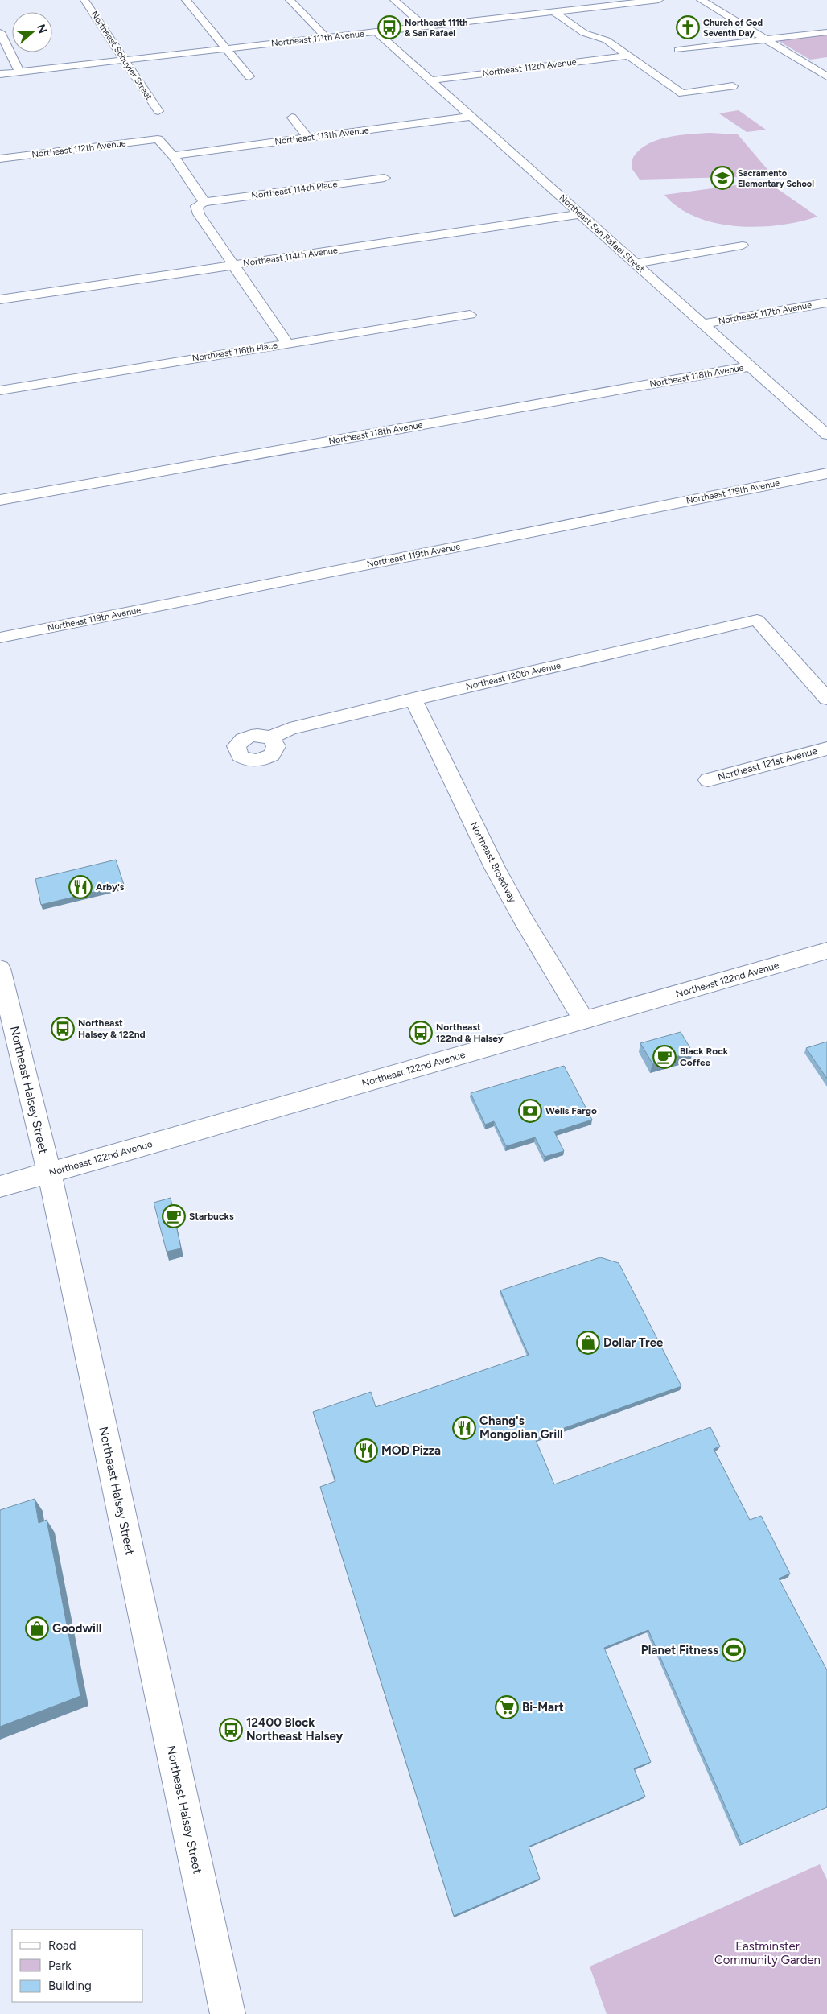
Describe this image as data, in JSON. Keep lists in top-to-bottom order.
{
  "streets": {
    "street": [
      "Northeast 111th Avenue",
      "Northeast Schuyler Street",
      "Northeast 112th Avenue",
      "Northeast 113th Avenue",
      "Northeast 114th Place",
      "Northeast San Rafael Street",
      "Northeast 114th Avenue",
      "Northeast 117th Avenue",
      "Northeast 116th Place",
      "Northeast 118th Avenue",
      "Northeast 119th Avenue",
      "Northeast 120th Avenue",
      "Northeast 121st Avenue",
      "Northeast Broadway",
      "Northeast 122nd Avenue",
      "Northeast Halsey Street"
    ]
  },
  "crossings": [
    ["Northeast 111th Avenue", "Northeast Schuyler Street"],
    ["Northeast 111th Avenue", "Northeast San Rafael Street"],
    ["Northeast 112th Avenue", "Northeast 113th Avenue"],
    ["Northeast 112th Avenue", "Northeast San Rafael Street"],
    ["Northeast 113th Avenue", "Northeast San Rafael Street"],
    ["Northeast San Rafael Street", "Northeast 114th Avenue"],
    ["Northeast San Rafael Street", "Northeast 117th Avenue"],
    ["Northeast San Rafael Street", "Northeast 118th Avenue"],
    ["Northeast 120th Avenue", "Northeast Broadway"],
    ["Northeast Broadway", "Northeast 122nd Avenue"],
    ["Northeast 122nd Avenue", "Northeast Halsey Street"]
  ],
  "parks": ["Eastminster Community Garden"],
  "places": {
    "bus stop": [
      "Northeast 111th & San Rafael",
      "Northeast Halsey & 122nd",
      "Northeast 122nd & Halsey",
      "12400 Block Northeast Halsey"
    ],
    "church": ["Church of God Seventh Day"],
    "school or university": ["Sacramento Elementary School"],
    "restaurant": ["Arby's", "Chang's Mongolian Grill", "MOD Pizza"],
    "cafe": ["Black Rock Coffee", "Starbucks"],
    "bank": ["Wells Fargo"],
    "shop": ["Dollar Tree", "Goodwill"],
    "sports": ["Planet Fitness"],
    "supermarket": ["Bi-Mart"]
  },
  "legend": ["Road", "Park", "Building"],
  "north": "right"
}
